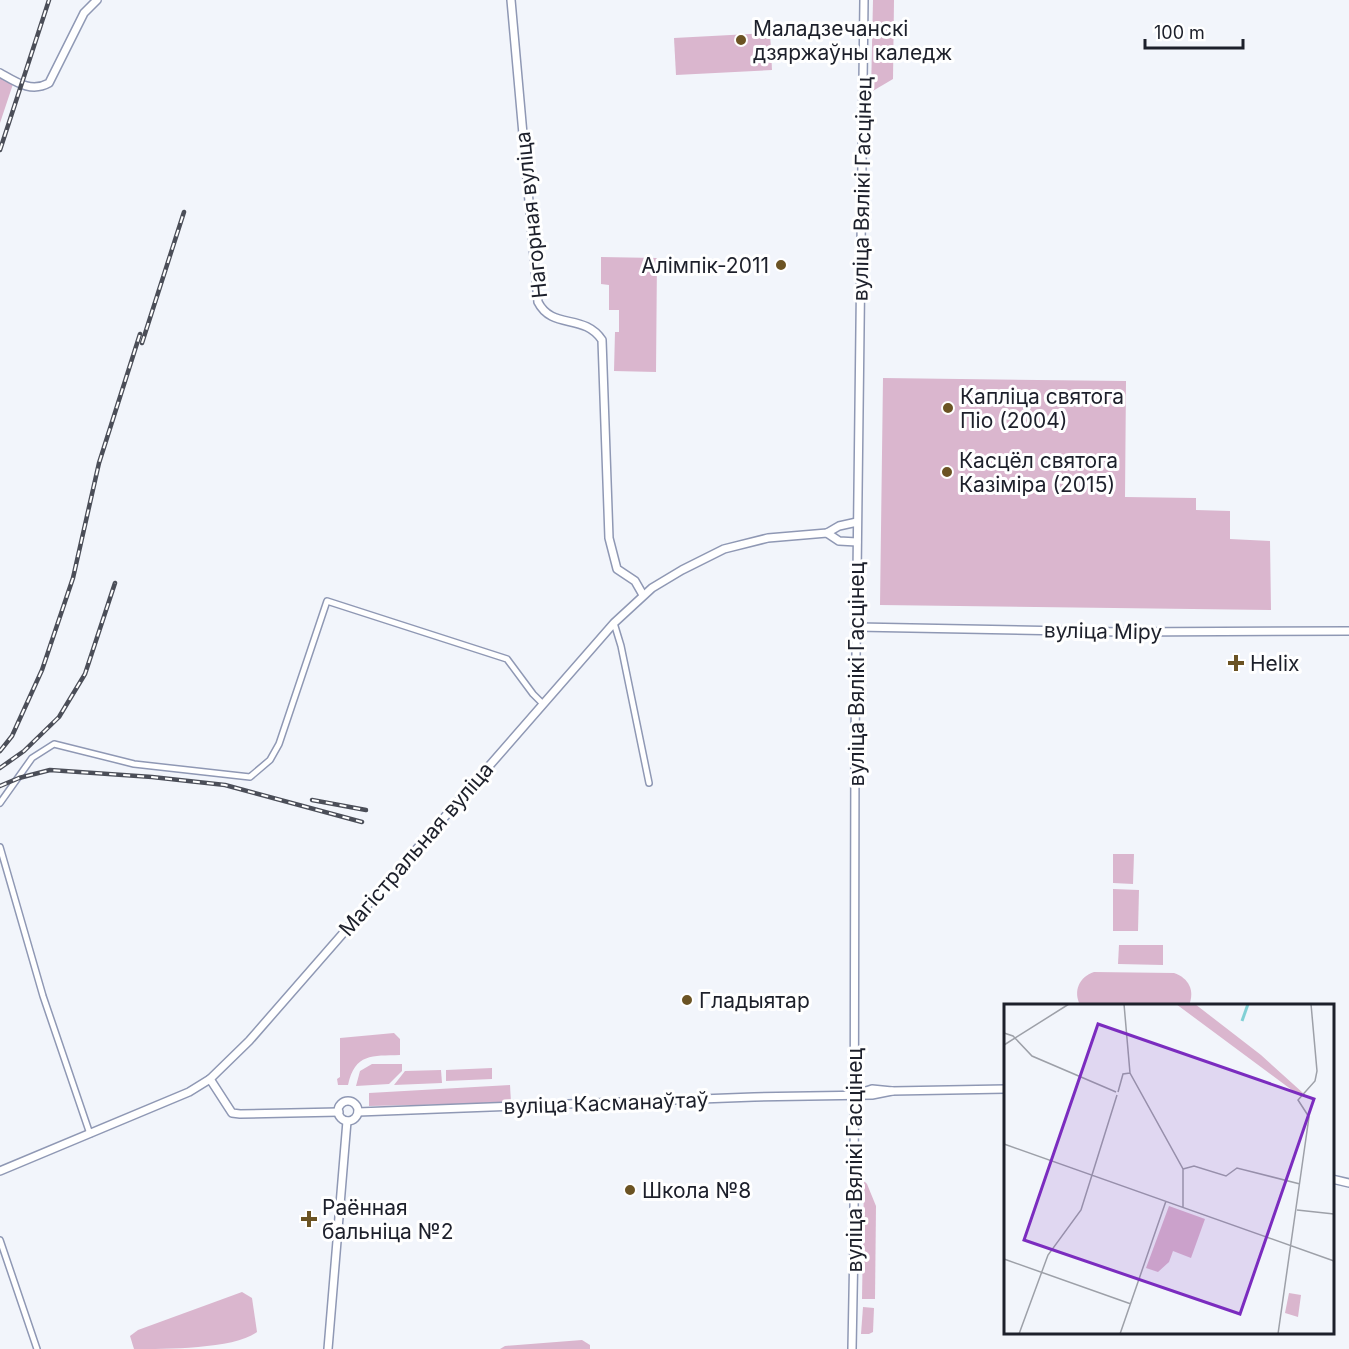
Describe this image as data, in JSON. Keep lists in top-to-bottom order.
{
  "streets": {
    "main road": [
      "вуліца Вялікі Гасцінец",
      "Нагорная вуліца",
      "вуліца Міру",
      "Магістральная вуліца",
      "вуліца Касманаўтаў"
    ]
  },
  "crossings": [
    ["вуліца Вялікі Гасцінец", "вуліца Міру"],
    ["вуліца Вялікі Гасцінец", "вуліца Касманаўтаў"],
    ["Нагорная вуліца", "Магістральная вуліца"]
  ],
  "places": {
    "other": [
      "Маладзечанскі дзяржаўны каледж",
      "Алімпік-2011",
      "Капліца святога Піо (2004)",
      "Касцёл святога Казіміра (2015)",
      "Гладыятар",
      "Школа №8"
    ],
    "health": ["Helix", "Раённая бальніца №2"]
  },
  "scale_bar": "100 m"
}
